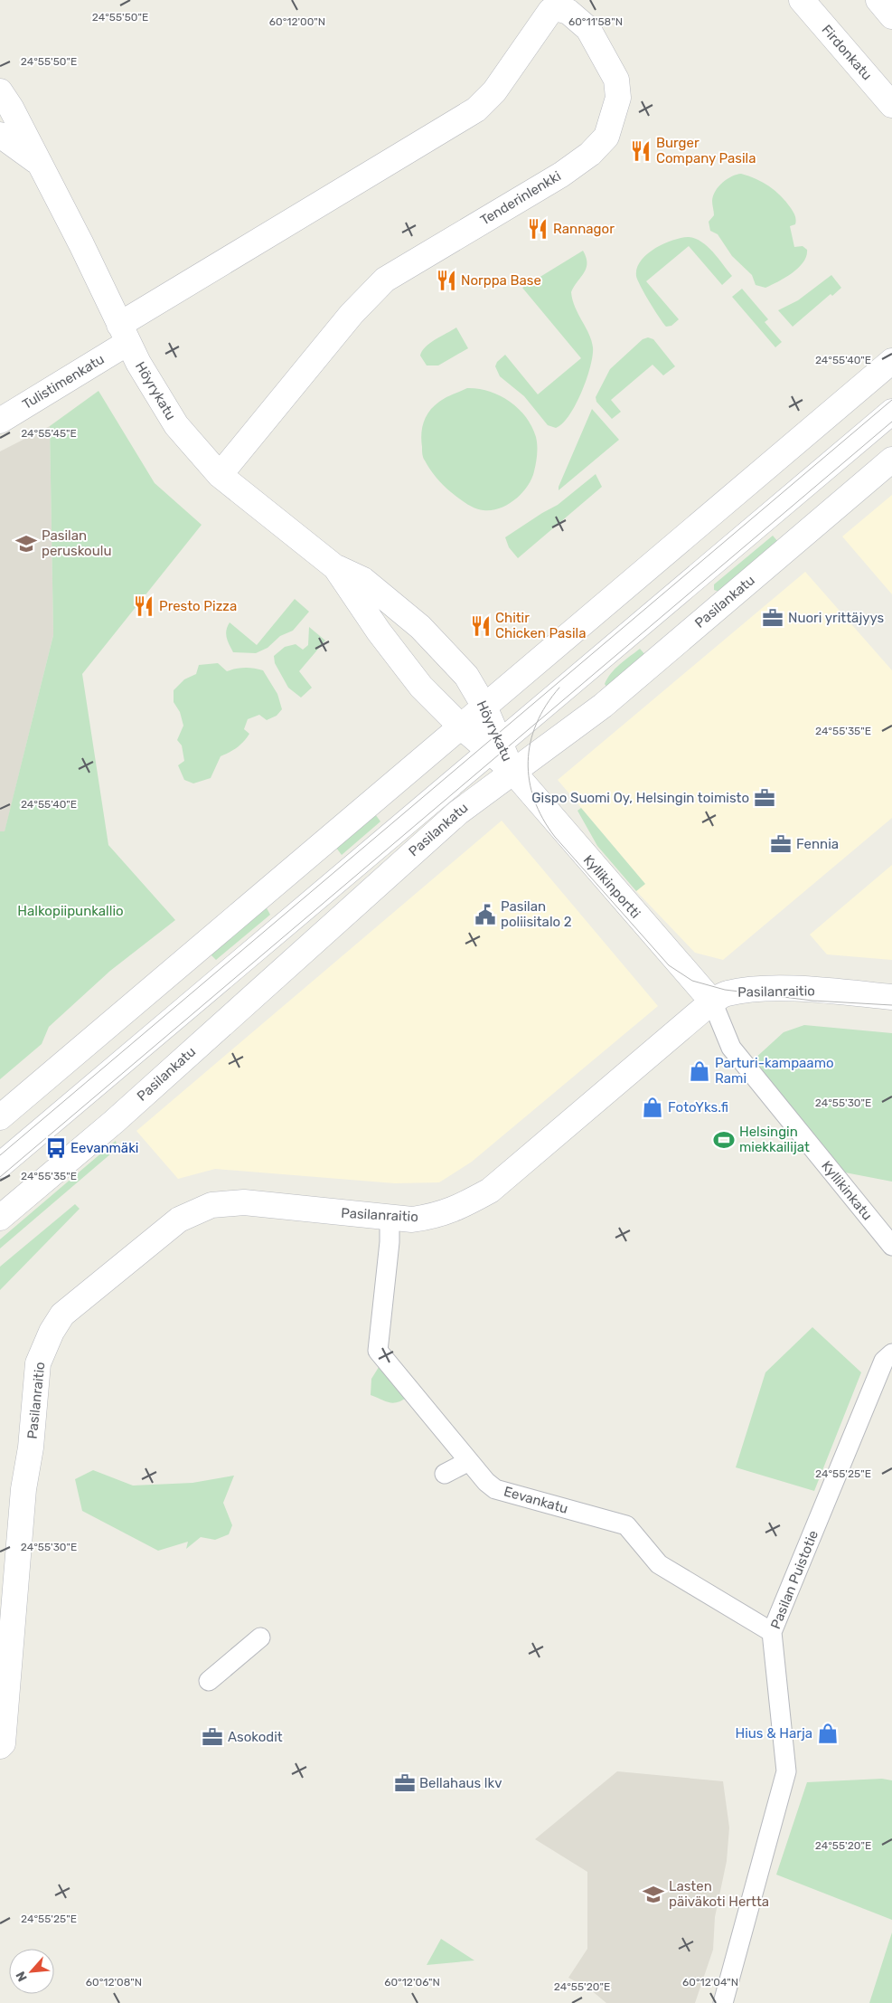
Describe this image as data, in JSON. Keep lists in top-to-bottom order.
{
  "streets": {
    "street": [
      "Firdonkatu",
      "Tenderinlenkki",
      "Tulistimenkatu",
      "Höyrykatu",
      "Pasilankatu",
      "Kyllikinportti",
      "Pasilanraitio",
      "Kyllikinkatu",
      "Eevankatu",
      "Pasilan Puistotie"
    ]
  },
  "crossings": [
    ["Tenderinlenkki", "Tulistimenkatu"],
    ["Tenderinlenkki", "Höyrykatu"],
    ["Tulistimenkatu", "Höyrykatu"],
    ["Höyrykatu", "Pasilankatu"],
    ["Höyrykatu", "Kyllikinportti"],
    ["Pasilankatu", "Kyllikinportti"],
    ["Kyllikinportti", "Pasilanraitio"],
    ["Kyllikinportti", "Kyllikinkatu"],
    ["Pasilanraitio", "Kyllikinkatu"],
    ["Pasilanraitio", "Eevankatu"],
    ["Eevankatu", "Pasilan Puistotie"]
  ],
  "parks": ["Halkopiipunkallio"],
  "places": {
    "restaurant": [
      "Burger Company Pasila",
      "Rannagor",
      "Norppa Base",
      "Presto Pizza",
      "Chitir Chicken Pasila"
    ],
    "school or university": ["Pasilan peruskoulu", "Lasten päiväkoti Hertta"],
    "office": [
      "Nuori yrittäjyys",
      "Gispo Suomi Oy, Helsingin toimisto",
      "Fennia",
      "Asokodit",
      "Bellahaus lkv"
    ],
    "public building": ["Pasilan poliisitalo 2"],
    "shop": ["Parturi-kampaamo Rami", "FotoYks.fi", "Hius & Harja"],
    "sports": ["Helsingin miekkailijat"],
    "bus stop": ["Eevanmäki"]
  },
  "north": "bottom left",
  "coordinates": [
    "24°55'50\"E",
    "60°12'00\"N",
    "60°11'58\"N",
    "24°55'40\"E",
    "24°55'45\"E",
    "24°55'35\"E",
    "24°55'30\"E",
    "24°55'25\"E",
    "24°55'20\"E",
    "60°12'08\"N",
    "60°12'06\"N",
    "60°12'04\"N"
  ]
}
